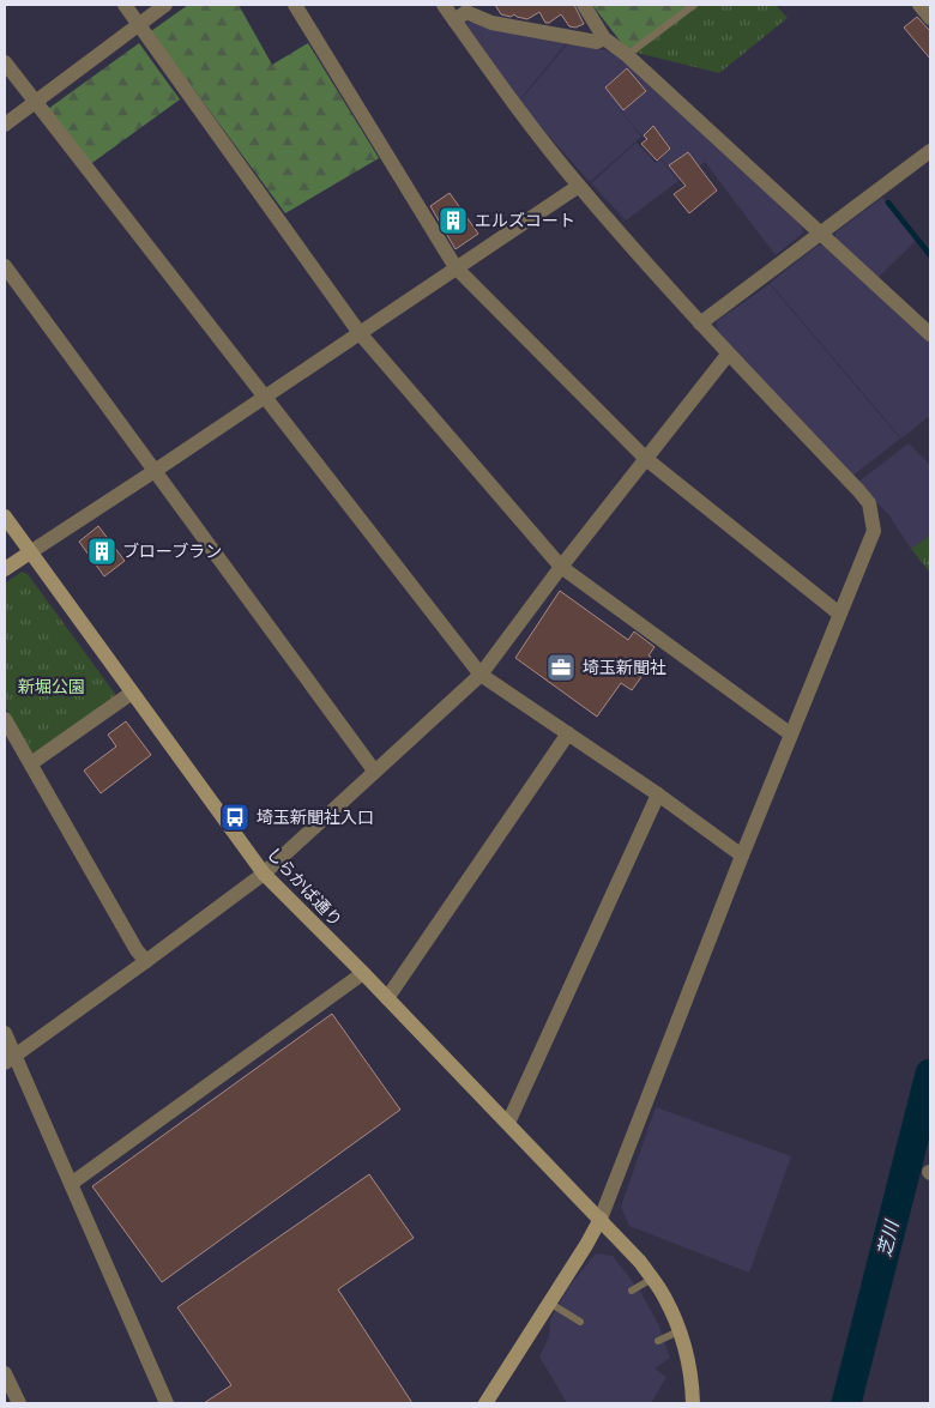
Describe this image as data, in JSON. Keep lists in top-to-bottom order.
{
  "streets": {
    "street": ["しらかば通り"]
  },
  "water": ["芝川"],
  "parks": ["新堀公園"],
  "places": {
    "building": ["エルズコート", "ブローブラン"],
    "office": ["埼玉新聞社"],
    "bus stop": ["埼玉新聞社入口"]
  }
}
